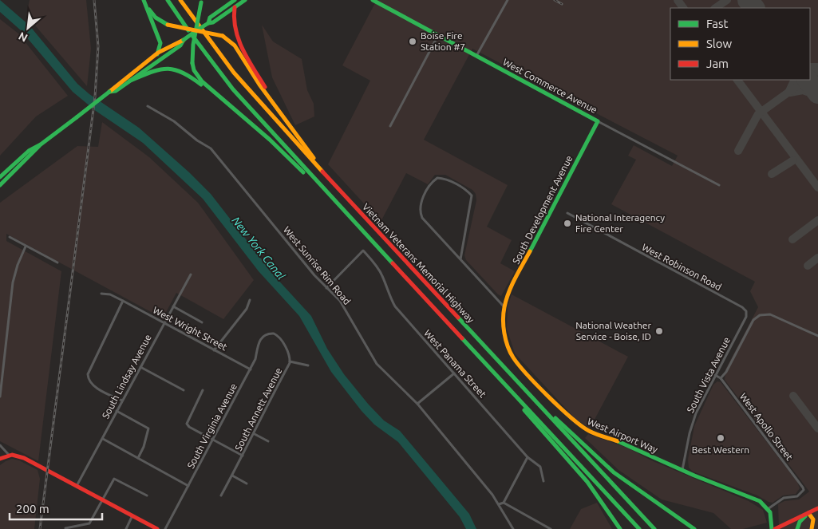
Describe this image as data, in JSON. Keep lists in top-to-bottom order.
{
  "streets": {
    "main road": [
      "West Commerce Avenue",
      "South Development Avenue",
      "Vietnam Veterans Memorial Highway",
      "West Airport Way"
    ],
    "street": [
      "West Sunrise Rim Road",
      "West Robinson Road",
      "West Wright Street",
      "West Panama Street",
      "South Vista Avenue",
      "South Lindsay Avenue",
      "South Annett Avenue",
      "South Virginia Avenue",
      "West Apollo Street"
    ]
  },
  "crossings": [
    ["West Commerce Avenue", "South Development Avenue"],
    ["South Development Avenue", "West Airport Way"],
    ["West Sunrise Rim Road", "West Panama Street"],
    ["West Robinson Road", "South Vista Avenue"],
    ["West Wright Street", "South Lindsay Avenue"],
    ["West Wright Street", "South Virginia Avenue"],
    ["South Vista Avenue", "West Apollo Street"],
    ["South Vista Avenue", "West Airport Way"],
    ["South Annett Avenue", "South Virginia Avenue"],
    ["West Apollo Street", "West Airport Way"]
  ],
  "water": ["New York Canal"],
  "places": [
    "Boise Fire Station #7",
    "National Interagency Fire Center",
    "National Weather Service - Boise, ID",
    "Best Western"
  ],
  "legend": ["Fast", "Slow", "Jam"],
  "scale_bar": "200 m",
  "north": "bottom left"
}
